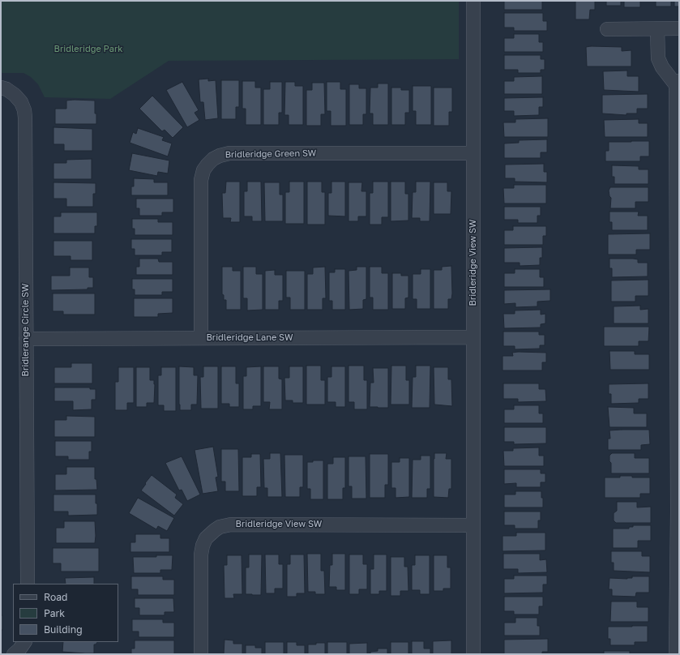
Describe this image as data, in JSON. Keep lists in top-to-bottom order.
{
  "streets": {
    "street": [
      "Bridleridge Green SW",
      "Bridleridge View SW",
      "Bridlerange Circle SW",
      "Bridleridge Lane SW"
    ]
  },
  "crossings": [
    ["Bridleridge Green SW", "Bridleridge View SW"],
    ["Bridleridge Green SW", "Bridleridge Lane SW"],
    ["Bridleridge View SW", "Bridleridge Lane SW"],
    ["Bridlerange Circle SW", "Bridleridge Lane SW"]
  ],
  "parks": ["Bridleridge Park"],
  "legend": ["Road", "Park", "Building"]
}
